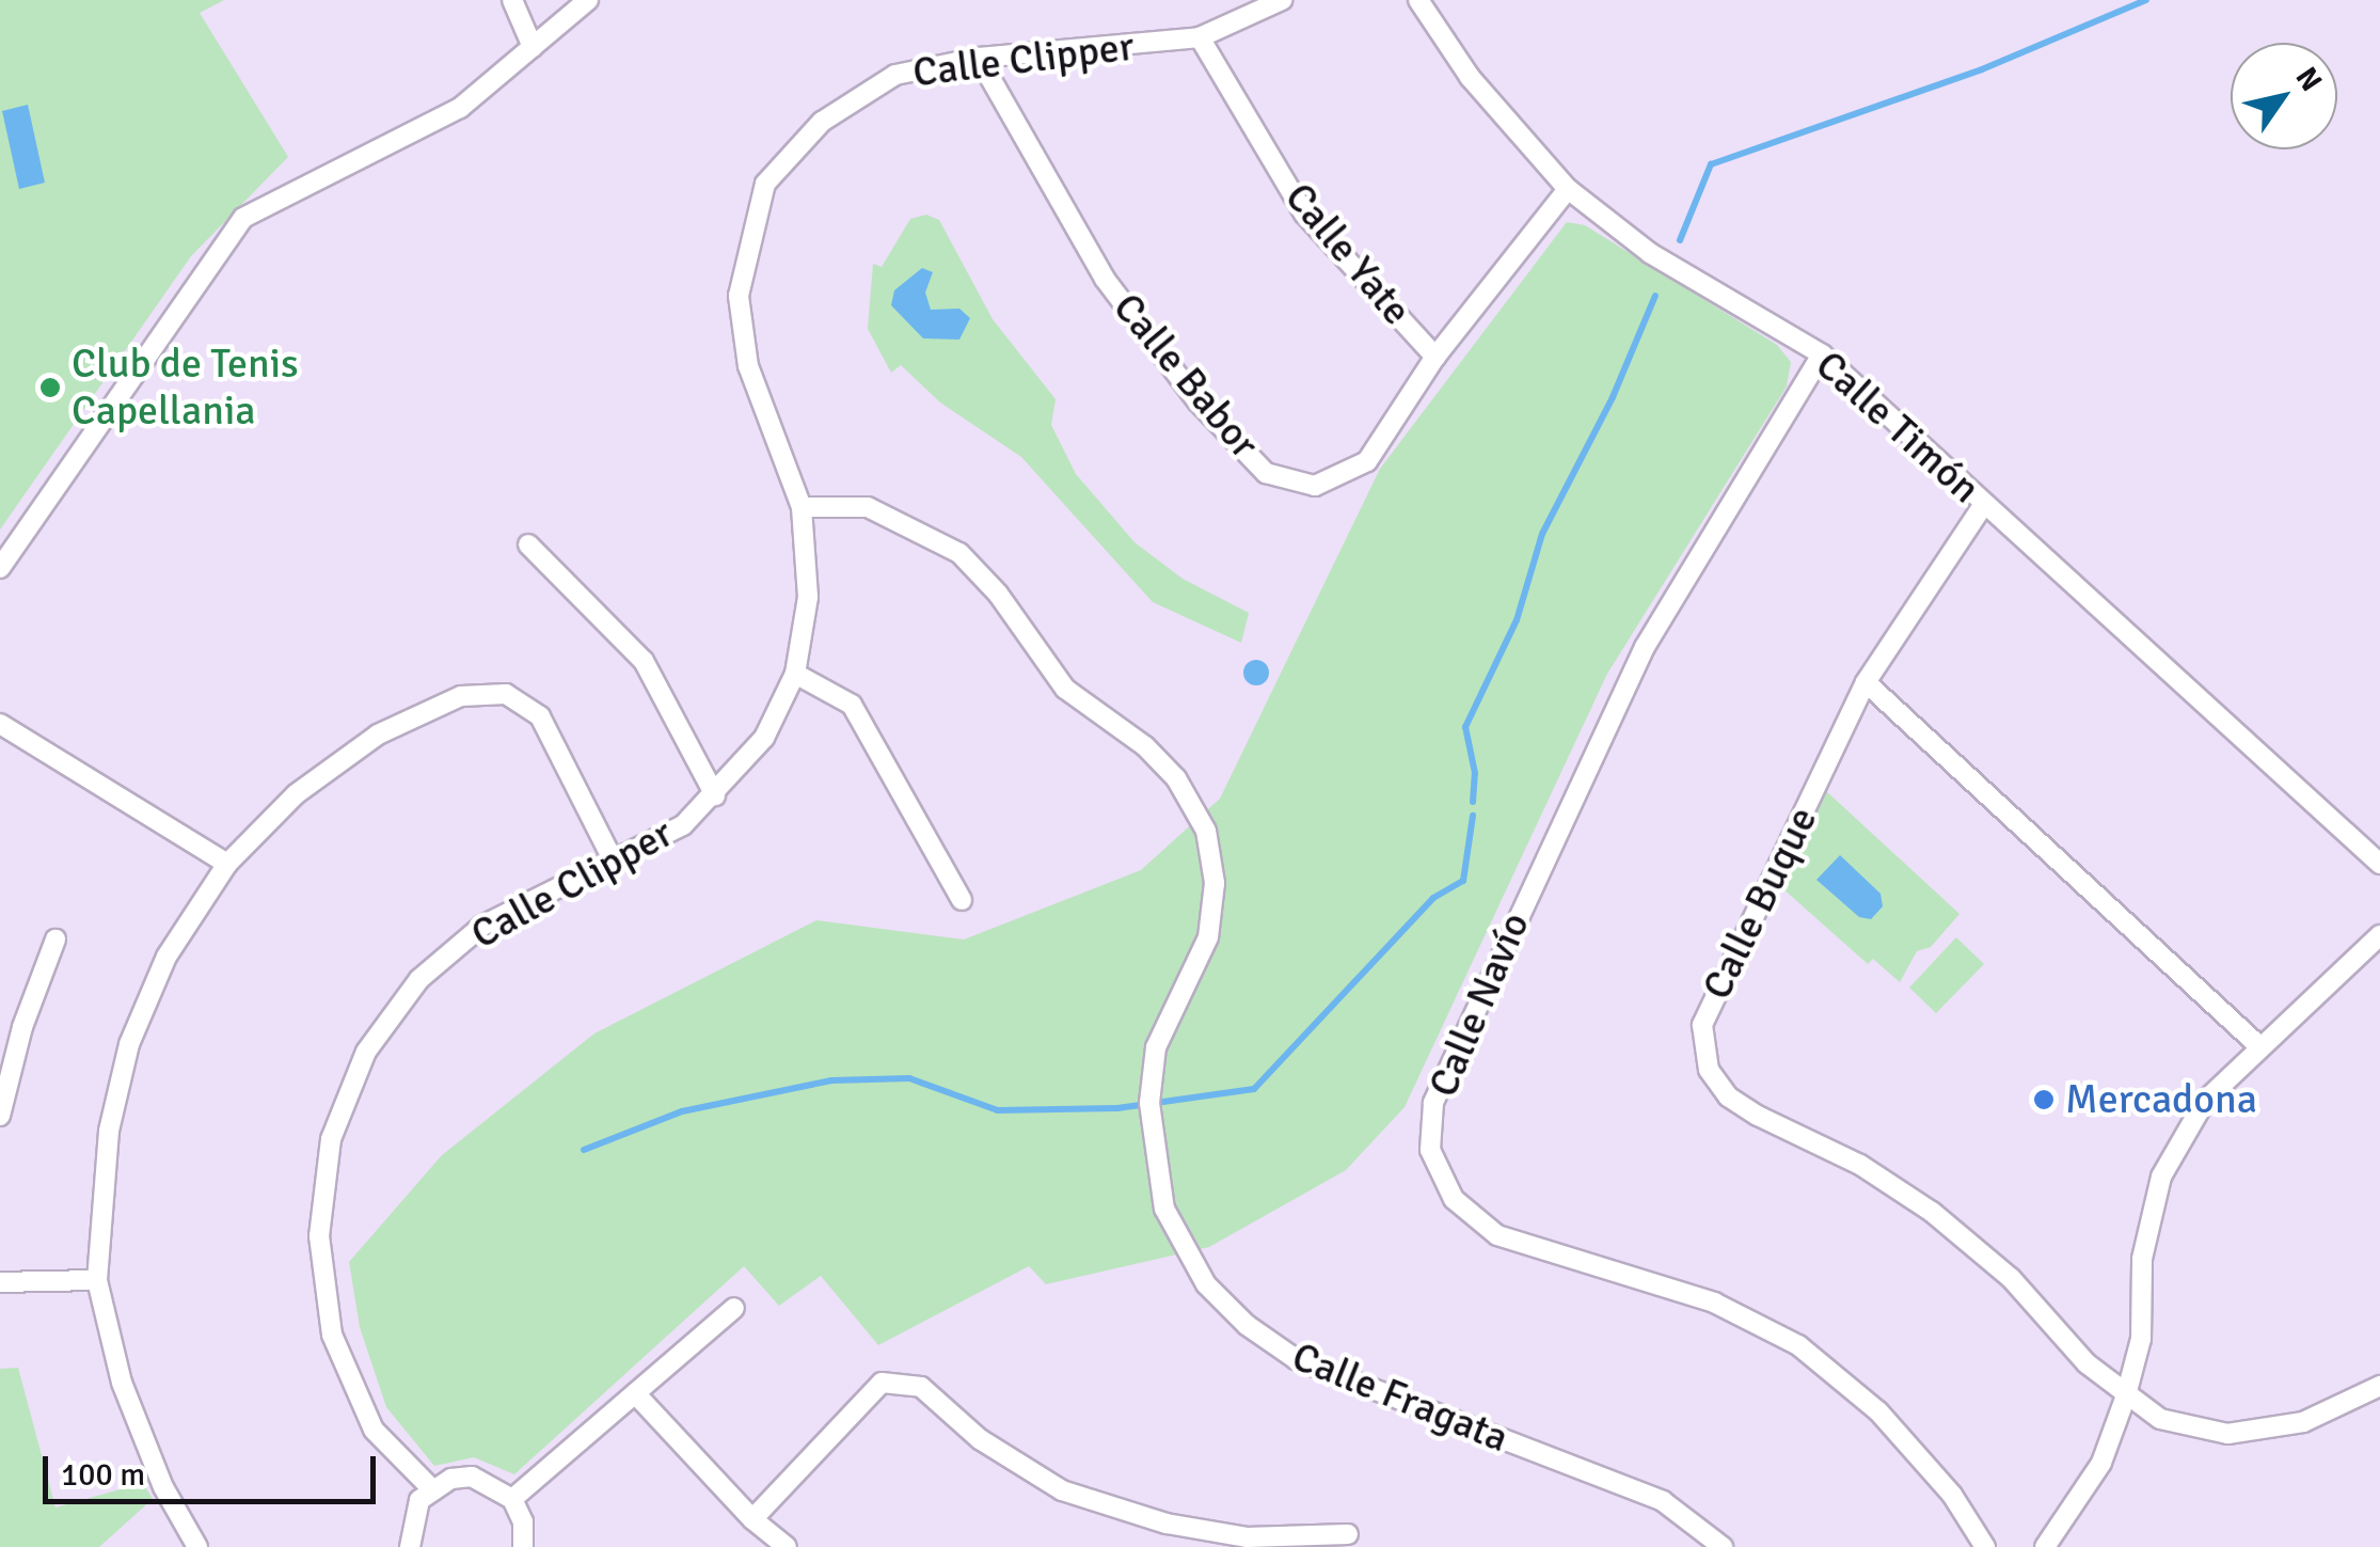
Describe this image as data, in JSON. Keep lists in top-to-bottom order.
{
  "streets": {
    "street": [
      "Calle Clipper",
      "Calle Yate",
      "Calle Babor",
      "Calle Timón",
      "Calle Buque",
      "Calle Navío",
      "Calle Fragata"
    ]
  },
  "crossings": [
    ["Calle Clipper", "Calle Yate"],
    ["Calle Clipper", "Calle Babor"],
    ["Calle Clipper", "Calle Fragata"],
    ["Calle Yate", "Calle Babor"],
    ["Calle Babor", "Calle Timón"],
    ["Calle Timón", "Calle Buque"],
    ["Calle Timón", "Calle Navío"]
  ],
  "places": ["Club de Tenis Capellania", "Mercadona"],
  "scale_bar": "100 m",
  "north": "top right"
}
